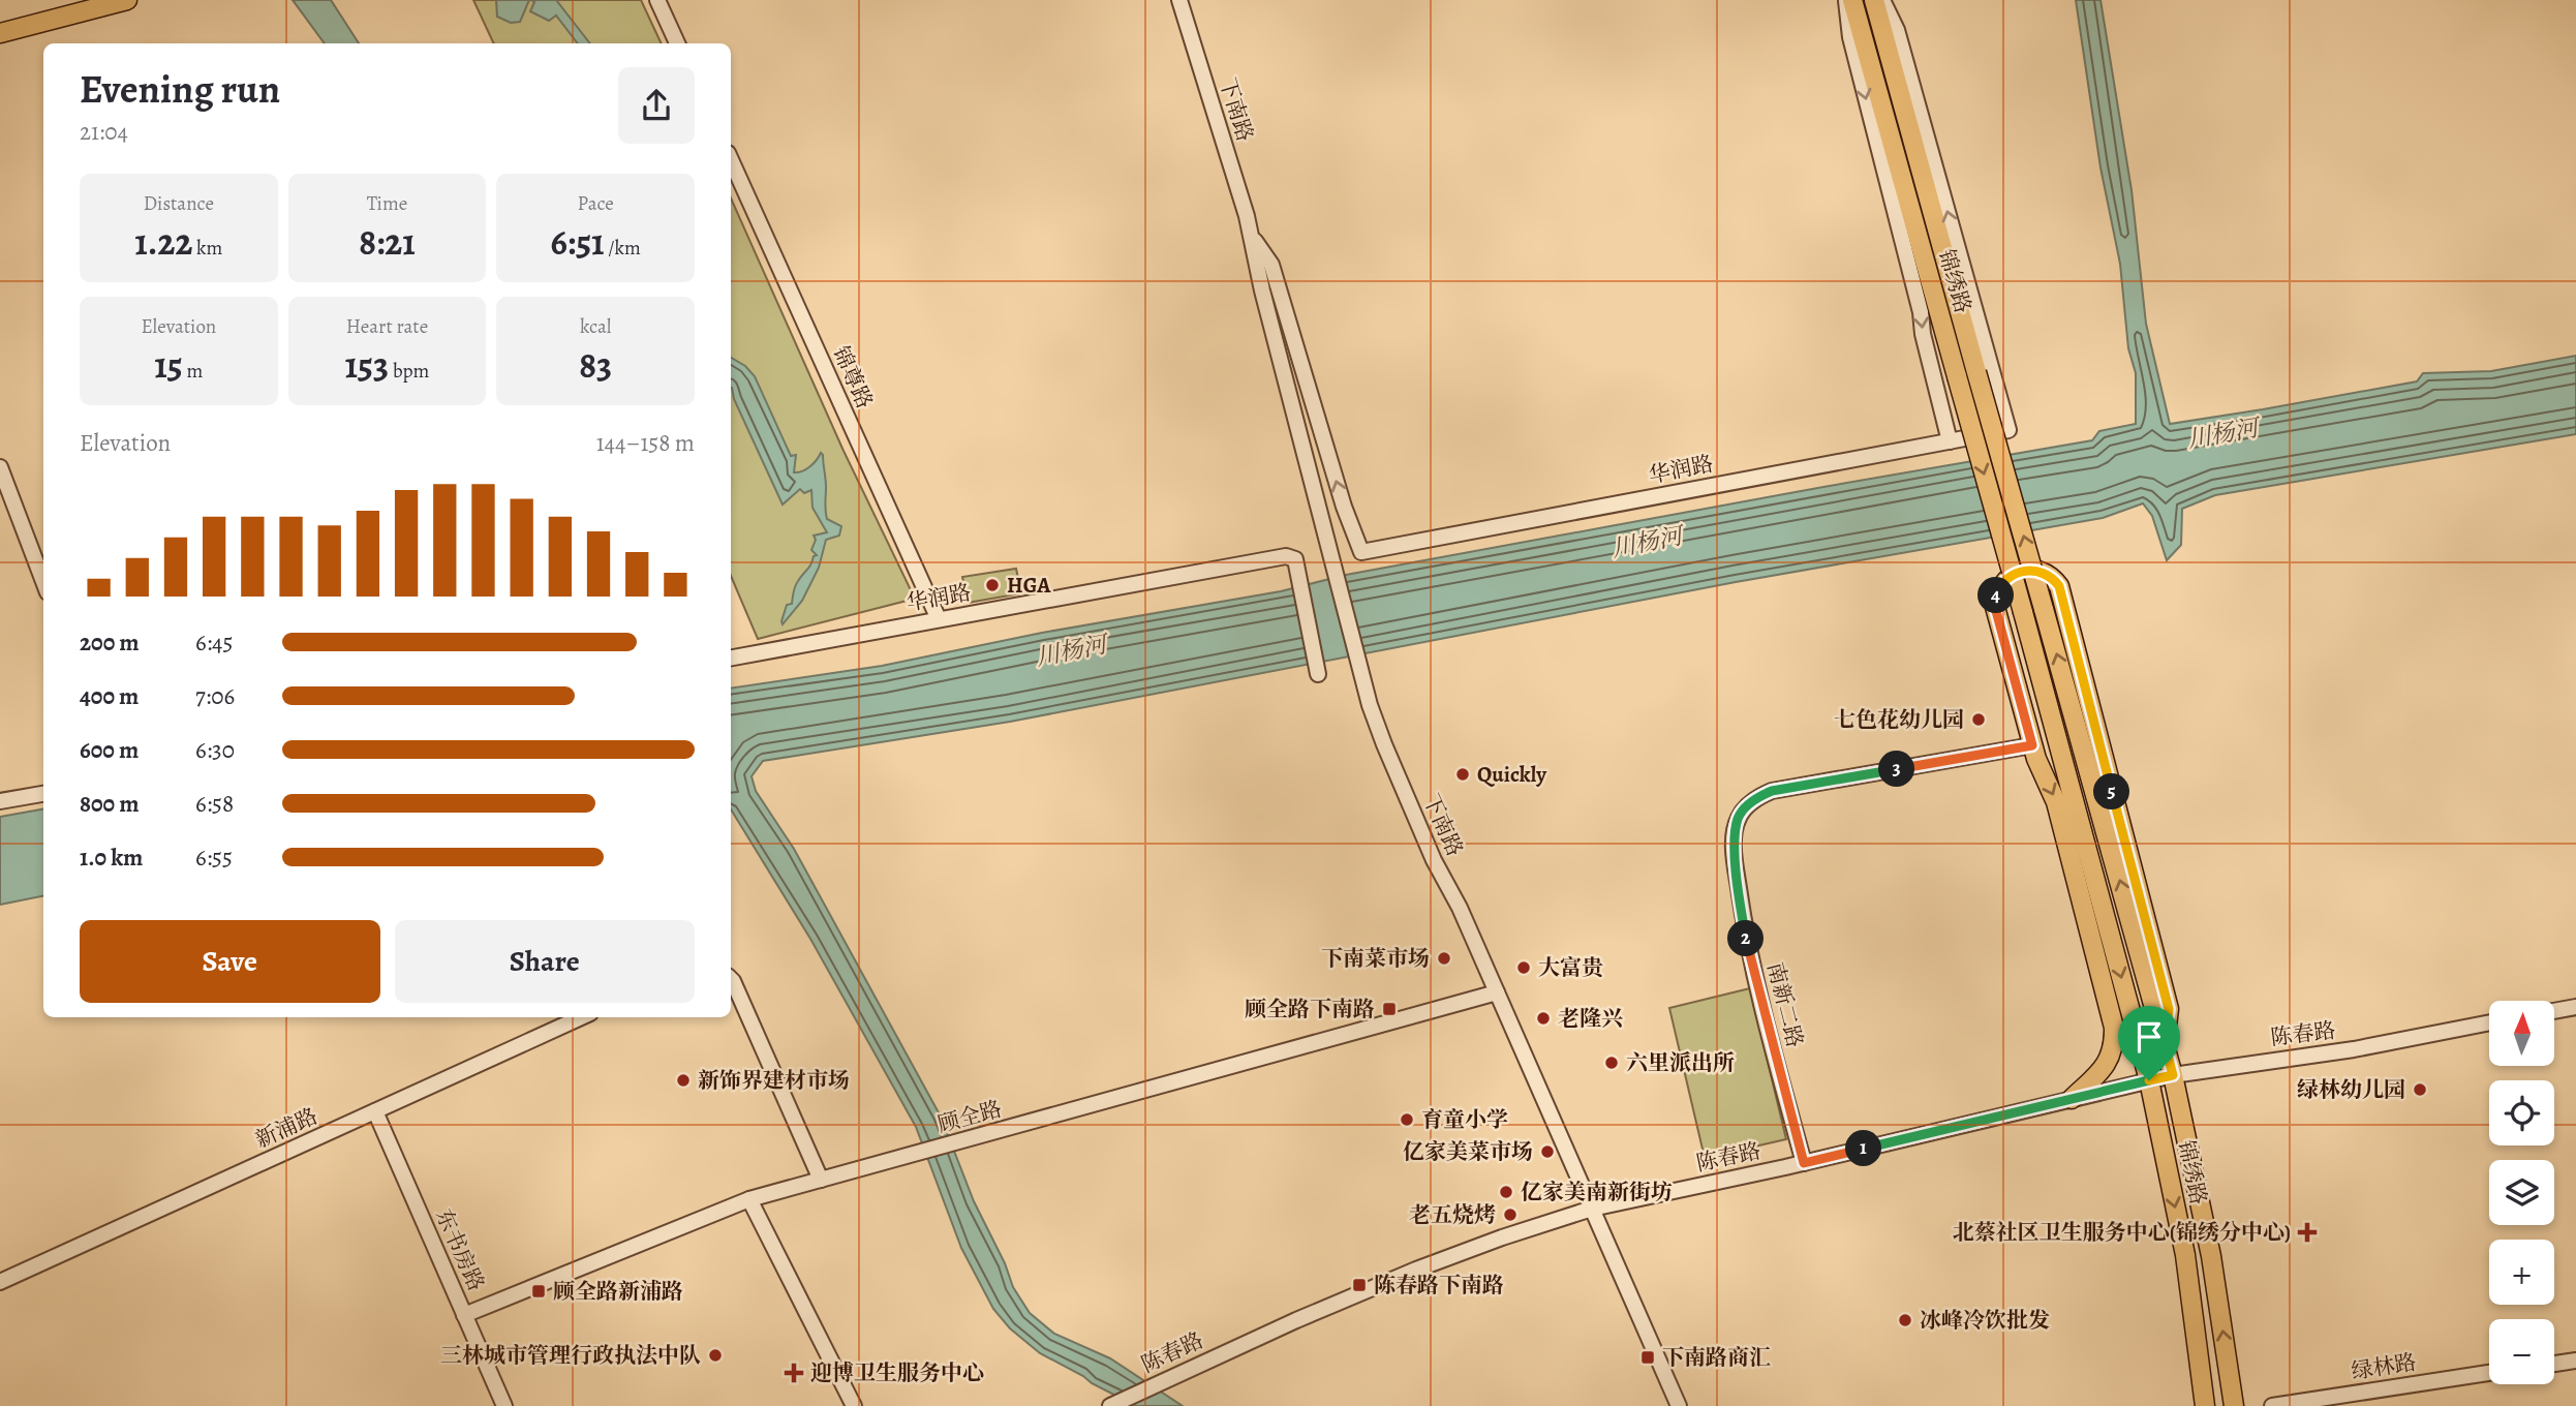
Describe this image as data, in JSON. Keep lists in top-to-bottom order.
{
  "streets": {
    "main road": ["锦绣路"],
    "street": [
      "下南路",
      "锦尊路",
      "华润路",
      "南新二路",
      "陈春路",
      "顾全路",
      "新浦路",
      "东书房路",
      "绿林路"
    ]
  },
  "crossings": [
    ["下南路", "华润路"],
    ["下南路", "陈春路"],
    ["下南路", "顾全路"],
    ["锦绣路", "南新二路"],
    ["锦绣路", "陈春路"],
    ["锦尊路", "华润路"],
    ["南新二路", "陈春路"],
    ["顾全路", "东书房路"],
    ["新浦路", "东书房路"]
  ],
  "water": ["川杨河"],
  "places": {
    "other": [
      "HGA",
      "七色花幼儿园",
      "Quickly",
      "下南菜市场",
      "大富贵",
      "老隆兴",
      "六里派出所",
      "新饰界建材市场",
      "绿林幼儿园",
      "育童小学",
      "亿家美菜市场",
      "亿家美南新街坊",
      "老五烧烤",
      "冰峰冷饮批发",
      "三林城市管理行政执法中队"
    ],
    "transit": [
      "顾全路下南路",
      "陈春路下南路",
      "顾全路新浦路",
      "下南路商汇"
    ],
    "health": ["北蔡社区卫生服务中心(锦绣分中心)", "迎博卫生服务中心"]
  },
  "north": "top",
  "page": {
    "heading": ["Evening run", "21:04"],
    "stats": [
      ["Distance", "1.22 km"],
      ["Time", "8:21"],
      ["Pace", "6:51 /km"],
      ["Elevation", "15 m"],
      ["Heart rate", "153 bpm"],
      ["kcal", "83"]
    ],
    "chart": ["Elevation", "144–158 m"],
    "pins": [
      "4",
      "3",
      "5",
      "2",
      "1"
    ],
    "list": [
      {
        "name": "200 m",
        "note": "6:45"
      },
      {
        "name": "400 m",
        "note": "7:06"
      },
      {
        "name": "600 m",
        "note": "6:30"
      },
      {
        "name": "800 m",
        "note": "6:58"
      },
      {
        "name": "1.0 km",
        "note": "6:55"
      }
    ],
    "buttons": ["Save", "Share"],
    "map_buttons": ["+", "−"]
  }
}
